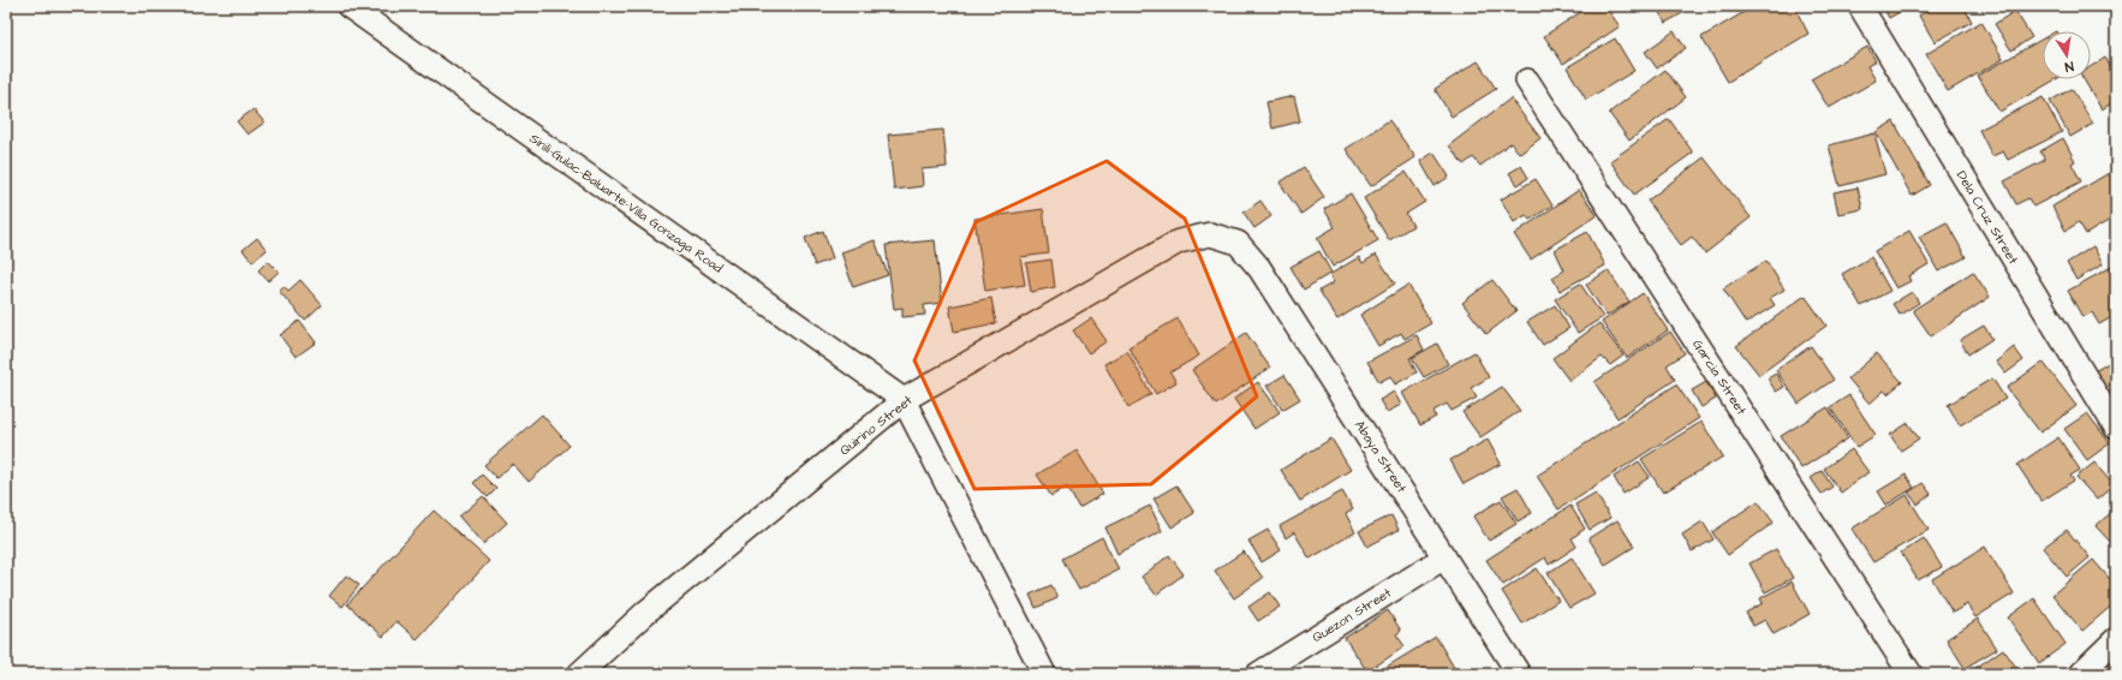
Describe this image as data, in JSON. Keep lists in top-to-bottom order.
{
  "streets": {
    "street": [
      "Sinili-Gulac-Baluarte-Villa Gonzaga Road",
      "Dela Cruz Street",
      "Garcia Street",
      "Quirino Street",
      "Abaya Street",
      "Quezon Street"
    ]
  },
  "crossings": [
    ["Sinili-Gulac-Baluarte-Villa Gonzaga Road", "Quirino Street"],
    ["Quirino Street", "Abaya Street"],
    ["Abaya Street", "Quezon Street"]
  ],
  "north": "bottom"
}
